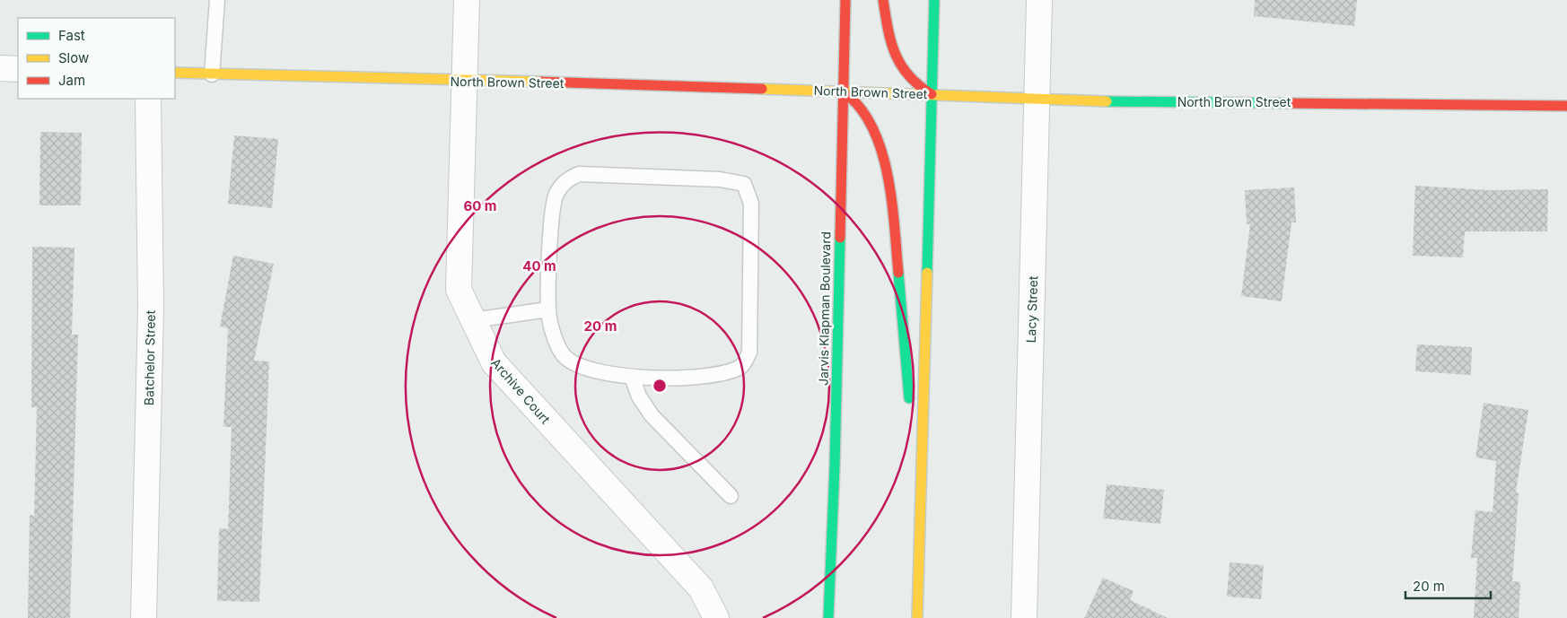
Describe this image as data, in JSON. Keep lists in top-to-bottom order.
{
  "streets": {
    "main road": ["North Brown Street", "Jarvis Klapman Boulevard"],
    "street": ["Lacy Street", "Batchelor Street", "Archive Court"]
  },
  "crossings": [
    ["North Brown Street", "Jarvis Klapman Boulevard"],
    ["North Brown Street", "Lacy Street"],
    ["North Brown Street", "Archive Court"]
  ],
  "legend": ["Fast", "Slow", "Jam"],
  "scale_bar": "20 m",
  "rings": ["60 m", "40 m", "20 m"]
}
